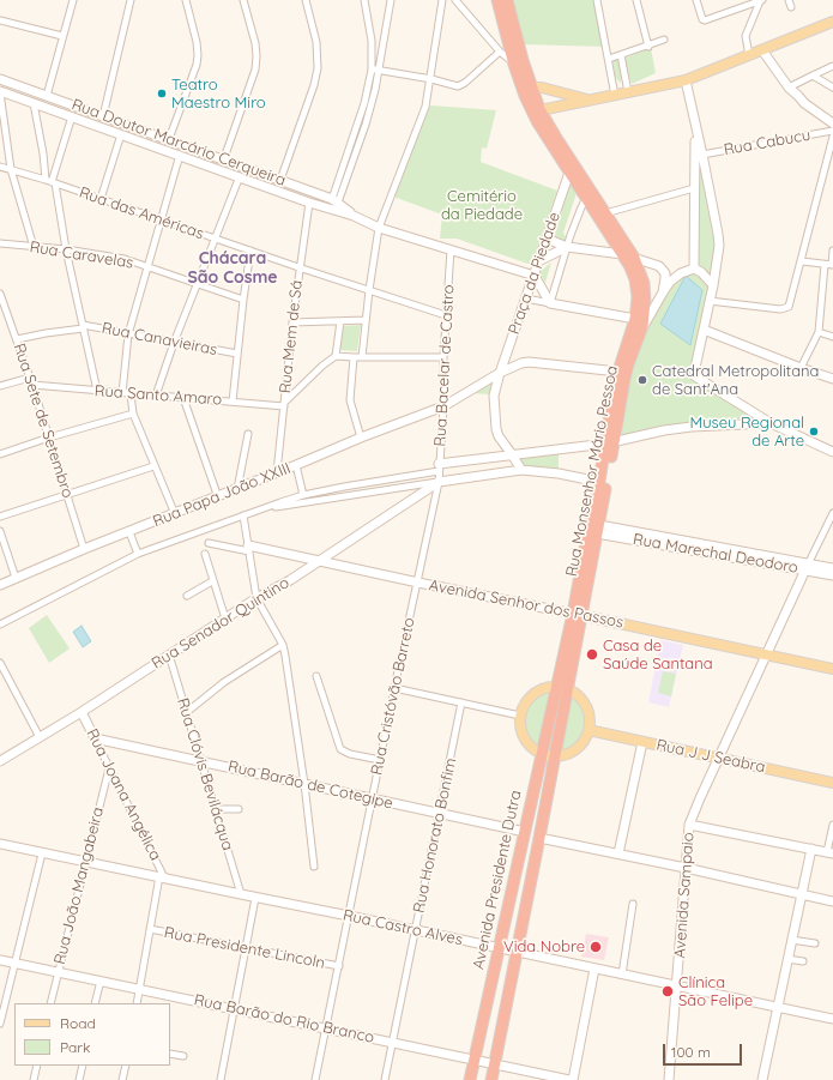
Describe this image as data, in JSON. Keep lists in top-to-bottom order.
{
  "streets": {
    "highway": ["Rua Monsenhor Mário Pessoa", "Avenida Presidente Dutra"],
    "main road": ["Avenida Senhor dos Passos", "Rua J J Seabra"],
    "street": [
      "Rua Doutor Marcário Cerqueira",
      "Rua Cabucu",
      "Rua das Américas",
      "Rua Caravelas",
      "Praça da Piedade",
      "Rua Mem de Sá",
      "Rua Canavieiras",
      "Rua Bacelar de Castro",
      "Rua Santo Amaro",
      "Rua Sete de Setembro",
      "Rua Papa João XXIII",
      "Rua Marechal Deodoro",
      "Rua Senador Quintino",
      "Rua Cristóvão Barreto",
      "Rua Clóvis Bevilácqua",
      "Rua Barão de Cotegipe",
      "Rua Joana Angélica",
      "Rua Honorato Bonfim",
      "Rua João Mangabeira",
      "Avenida Sampaio",
      "Rua Castro Alves",
      "Rua Presidente Lincoln",
      "Rua Barão do Rio Branco"
    ]
  },
  "crossings": [
    ["Rua Doutor Marcário Cerqueira", "Praça da Piedade"],
    ["Rua Doutor Marcário Cerqueira", "Rua Mem de Sá"],
    ["Rua Doutor Marcário Cerqueira", "Rua Bacelar de Castro"],
    ["Rua das Américas", "Rua Mem de Sá"],
    ["Rua das Américas", "Rua Bacelar de Castro"],
    ["Praça da Piedade", "Rua Monsenhor Mário Pessoa"],
    ["Praça da Piedade", "Rua Papa João XXIII"],
    ["Rua Mem de Sá", "Rua Santo Amaro"],
    ["Rua Mem de Sá", "Rua Papa João XXIII"],
    ["Rua Canavieiras", "Rua Sete de Setembro"],
    ["Rua Bacelar de Castro", "Rua Papa João XXIII"],
    ["Rua Bacelar de Castro", "Rua Senador Quintino"],
    ["Rua Bacelar de Castro", "Rua Cristóvão Barreto"],
    ["Rua Santo Amaro", "Rua Sete de Setembro"],
    ["Rua Sete de Setembro", "Rua Papa João XXIII"],
    ["Rua Monsenhor Mário Pessoa", "Rua Papa João XXIII"],
    ["Rua Monsenhor Mário Pessoa", "Rua Marechal Deodoro"],
    ["Rua Monsenhor Mário Pessoa", "Avenida Senhor dos Passos"],
    ["Rua Monsenhor Mário Pessoa", "Avenida Presidente Dutra"],
    ["Rua Marechal Deodoro", "Avenida Sampaio"],
    ["Avenida Senhor dos Passos", "Rua Senador Quintino"],
    ["Avenida Senhor dos Passos", "Rua Cristóvão Barreto"],
    ["Avenida Senhor dos Passos", "Avenida Sampaio"],
    ["Rua Senador Quintino", "Rua Cristóvão Barreto"],
    ["Rua Senador Quintino", "Rua Clóvis Bevilácqua"],
    ["Rua Senador Quintino", "Rua Joana Angélica"],
    ["Rua Cristóvão Barreto", "Rua Barão de Cotegipe"],
    ["Rua Cristóvão Barreto", "Rua Castro Alves"],
    ["Rua Cristóvão Barreto", "Rua Presidente Lincoln"],
    ["Rua Cristóvão Barreto", "Rua Barão do Rio Branco"],
    ["Rua J J Seabra", "Avenida Sampaio"],
    ["Rua Clóvis Bevilácqua", "Rua Barão de Cotegipe"],
    ["Rua Clóvis Bevilácqua", "Rua Castro Alves"],
    ["Rua Barão de Cotegipe", "Rua Joana Angélica"],
    ["Rua Barão de Cotegipe", "Rua Honorato Bonfim"],
    ["Rua Barão de Cotegipe", "Avenida Presidente Dutra"],
    ["Rua Joana Angélica", "Rua João Mangabeira"],
    ["Rua Joana Angélica", "Rua Castro Alves"],
    ["Rua Honorato Bonfim", "Rua Castro Alves"],
    ["Rua Honorato Bonfim", "Rua Barão do Rio Branco"],
    ["Avenida Presidente Dutra", "Rua Castro Alves"],
    ["Avenida Presidente Dutra", "Rua Barão do Rio Branco"],
    ["Rua João Mangabeira", "Rua Castro Alves"],
    ["Rua João Mangabeira", "Rua Barão do Rio Branco"],
    ["Avenida Sampaio", "Rua Castro Alves"]
  ],
  "districts": ["Chácara São Cosme"],
  "parks": ["Cemitério da Piedade"],
  "places": [
    "Teatro Maestro Miro",
    "Catedral Metropolitana de Sant'Ana",
    "Museu Regional de Arte",
    "Casa de Saúde Santana",
    "Vida Nobre",
    "Clínica São Felipe"
  ],
  "legend": ["Road", "Park"],
  "scale_bar": "100 m"
}
